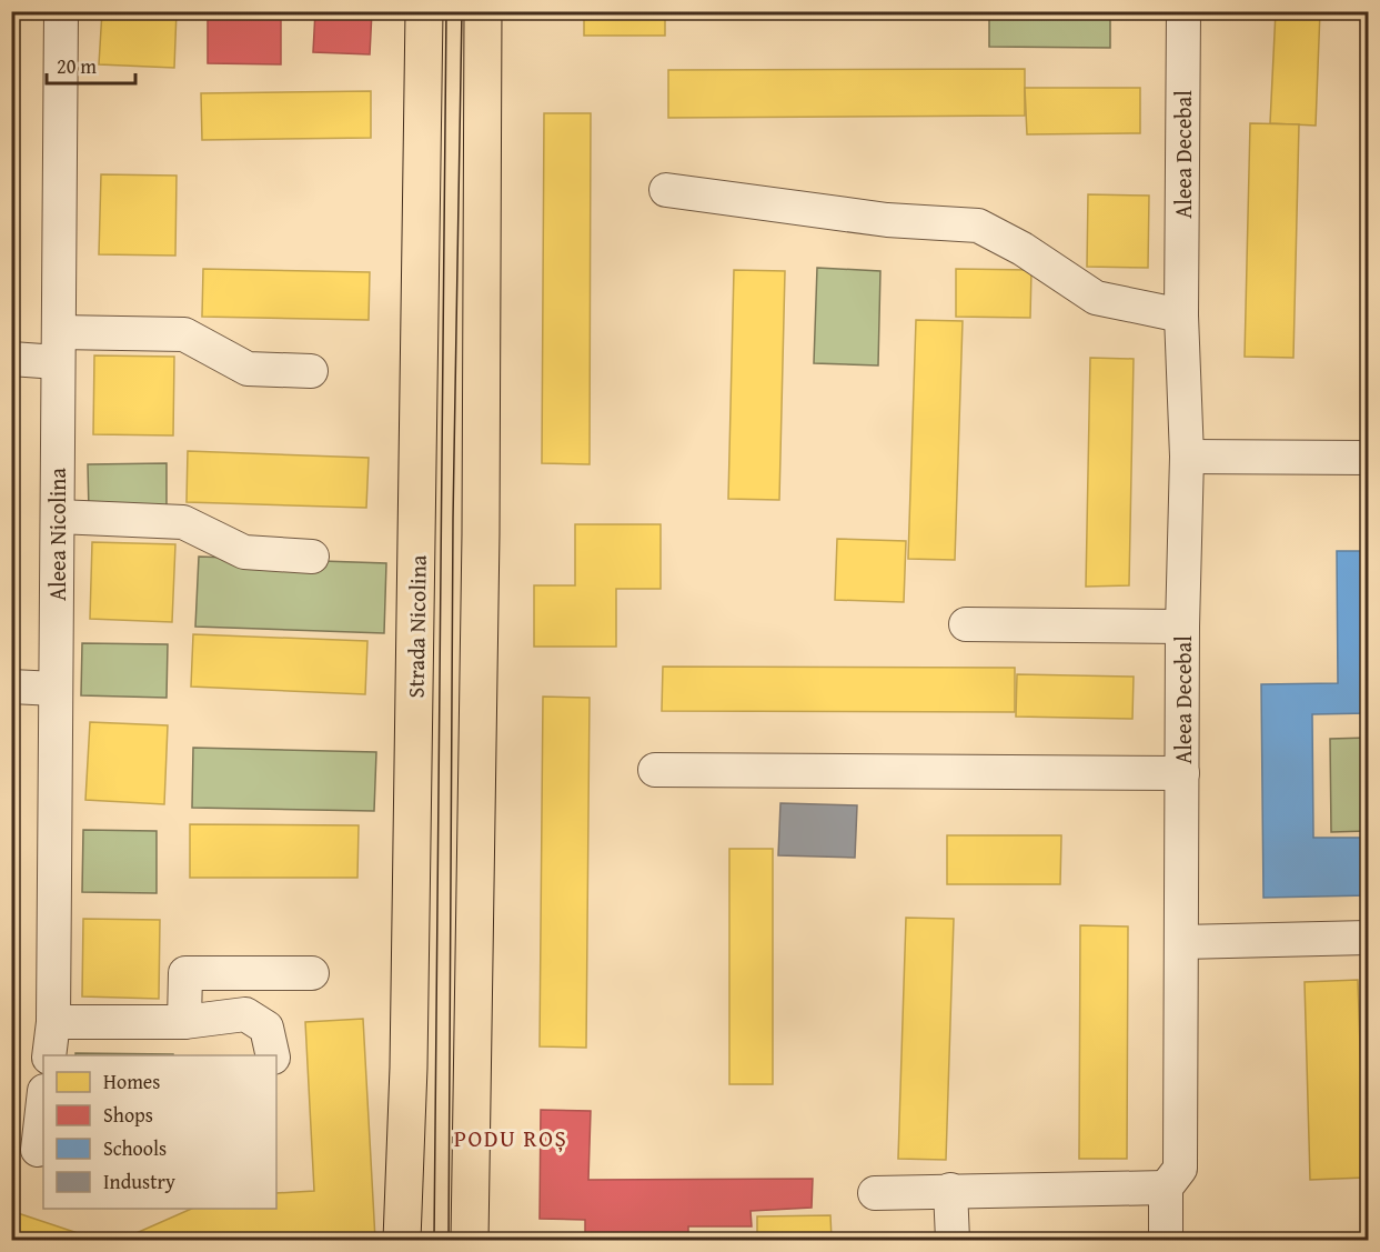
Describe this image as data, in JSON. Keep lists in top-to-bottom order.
{
  "streets": {
    "main road": ["Strada Nicolina"],
    "street": ["Aleea Decebal", "Aleea Nicolina"]
  },
  "districts": ["PODU ROȘ"],
  "legend": [
    "Homes",
    "Shops",
    "Schools",
    "Industry"
  ],
  "scale_bar": "20 m"
}
